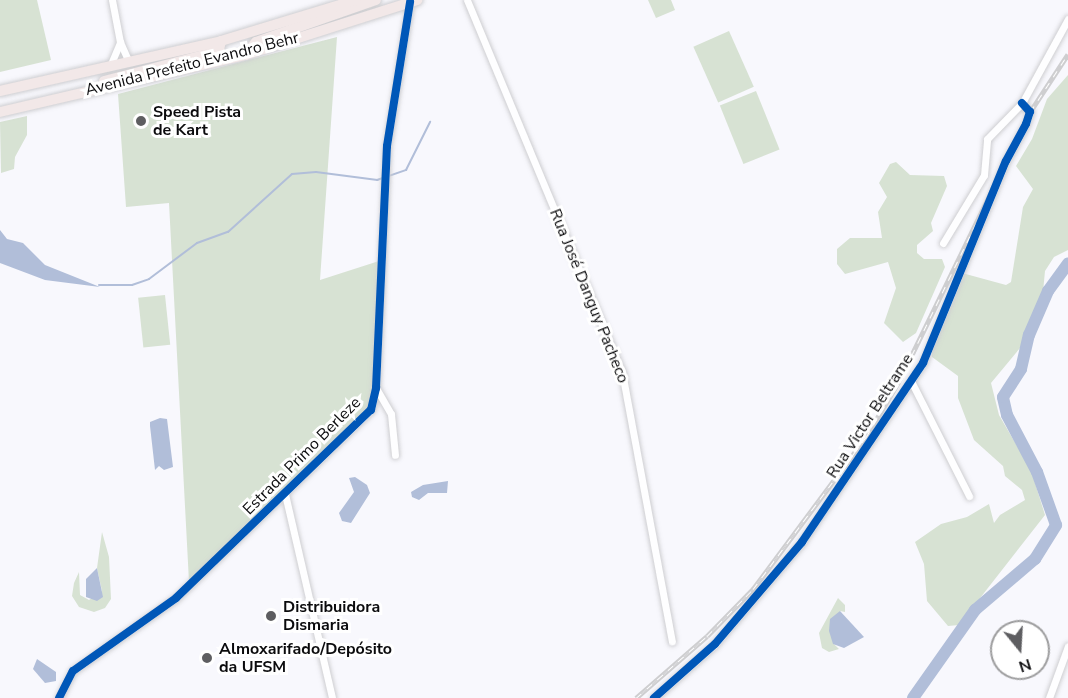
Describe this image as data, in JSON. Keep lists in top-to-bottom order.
{
  "streets": {
    "highway": ["Avenida Prefeito Evandro Behr"],
    "street": ["Rua José Danguy Pacheco", "Rua Victor Beltrame", "Estrada Primo Berleze"]
  },
  "crossings": [
    ["Avenida Prefeito Evandro Behr", "Estrada Primo Berleze"]
  ],
  "places": ["Speed Pista de Kart", "Distribuidora Dismaria", "Almoxarifado/Depósito da UFSM"],
  "north": "bottom"
}
